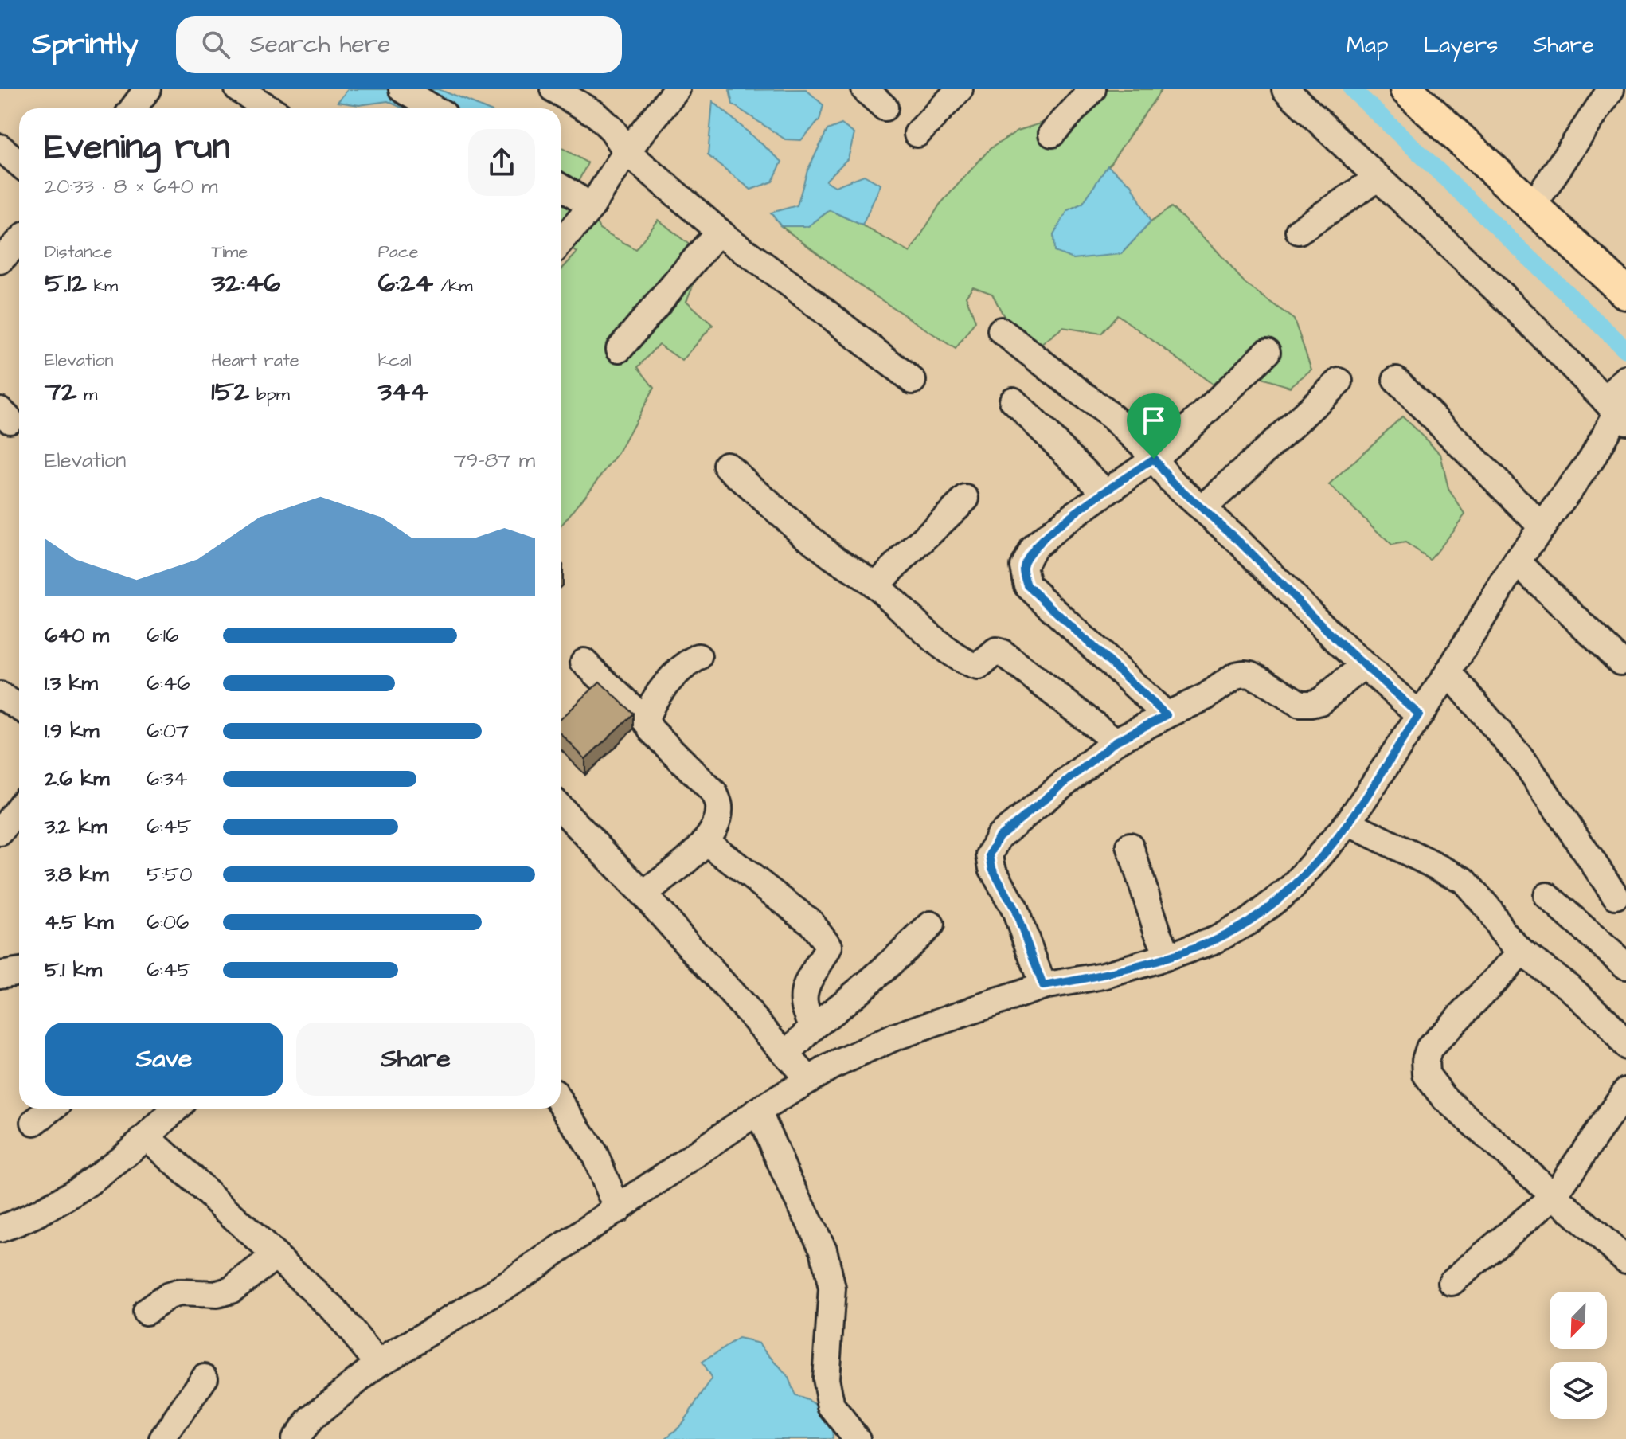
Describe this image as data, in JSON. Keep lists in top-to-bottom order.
{
  "north": "bottom left",
  "page": {
    "header": "Sprintly",
    "search": "Search here",
    "nav": ["Map", "Layers", "Share"],
    "heading": ["Evening run", "20:33 · 8 × 640 m"],
    "stats": [
      ["Distance", "5.12 km"],
      ["Time", "32:46"],
      ["Pace", "6:24 /km"],
      ["Elevation", "72 m"],
      ["Heart rate", "152 bpm"],
      ["kcal", "344"]
    ],
    "chart": ["Elevation", "79–87 m"],
    "list": [
      {
        "name": "640 m",
        "note": "6:16"
      },
      {
        "name": "1.3 km",
        "note": "6:46"
      },
      {
        "name": "1.9 km",
        "note": "6:07"
      },
      {
        "name": "2.6 km",
        "note": "6:34"
      },
      {
        "name": "3.2 km",
        "note": "6:45"
      },
      {
        "name": "3.8 km",
        "note": "5:50"
      },
      {
        "name": "4.5 km",
        "note": "6:06"
      },
      {
        "name": "5.1 km",
        "note": "6:45"
      }
    ],
    "buttons": ["Save", "Share"]
  }
}
